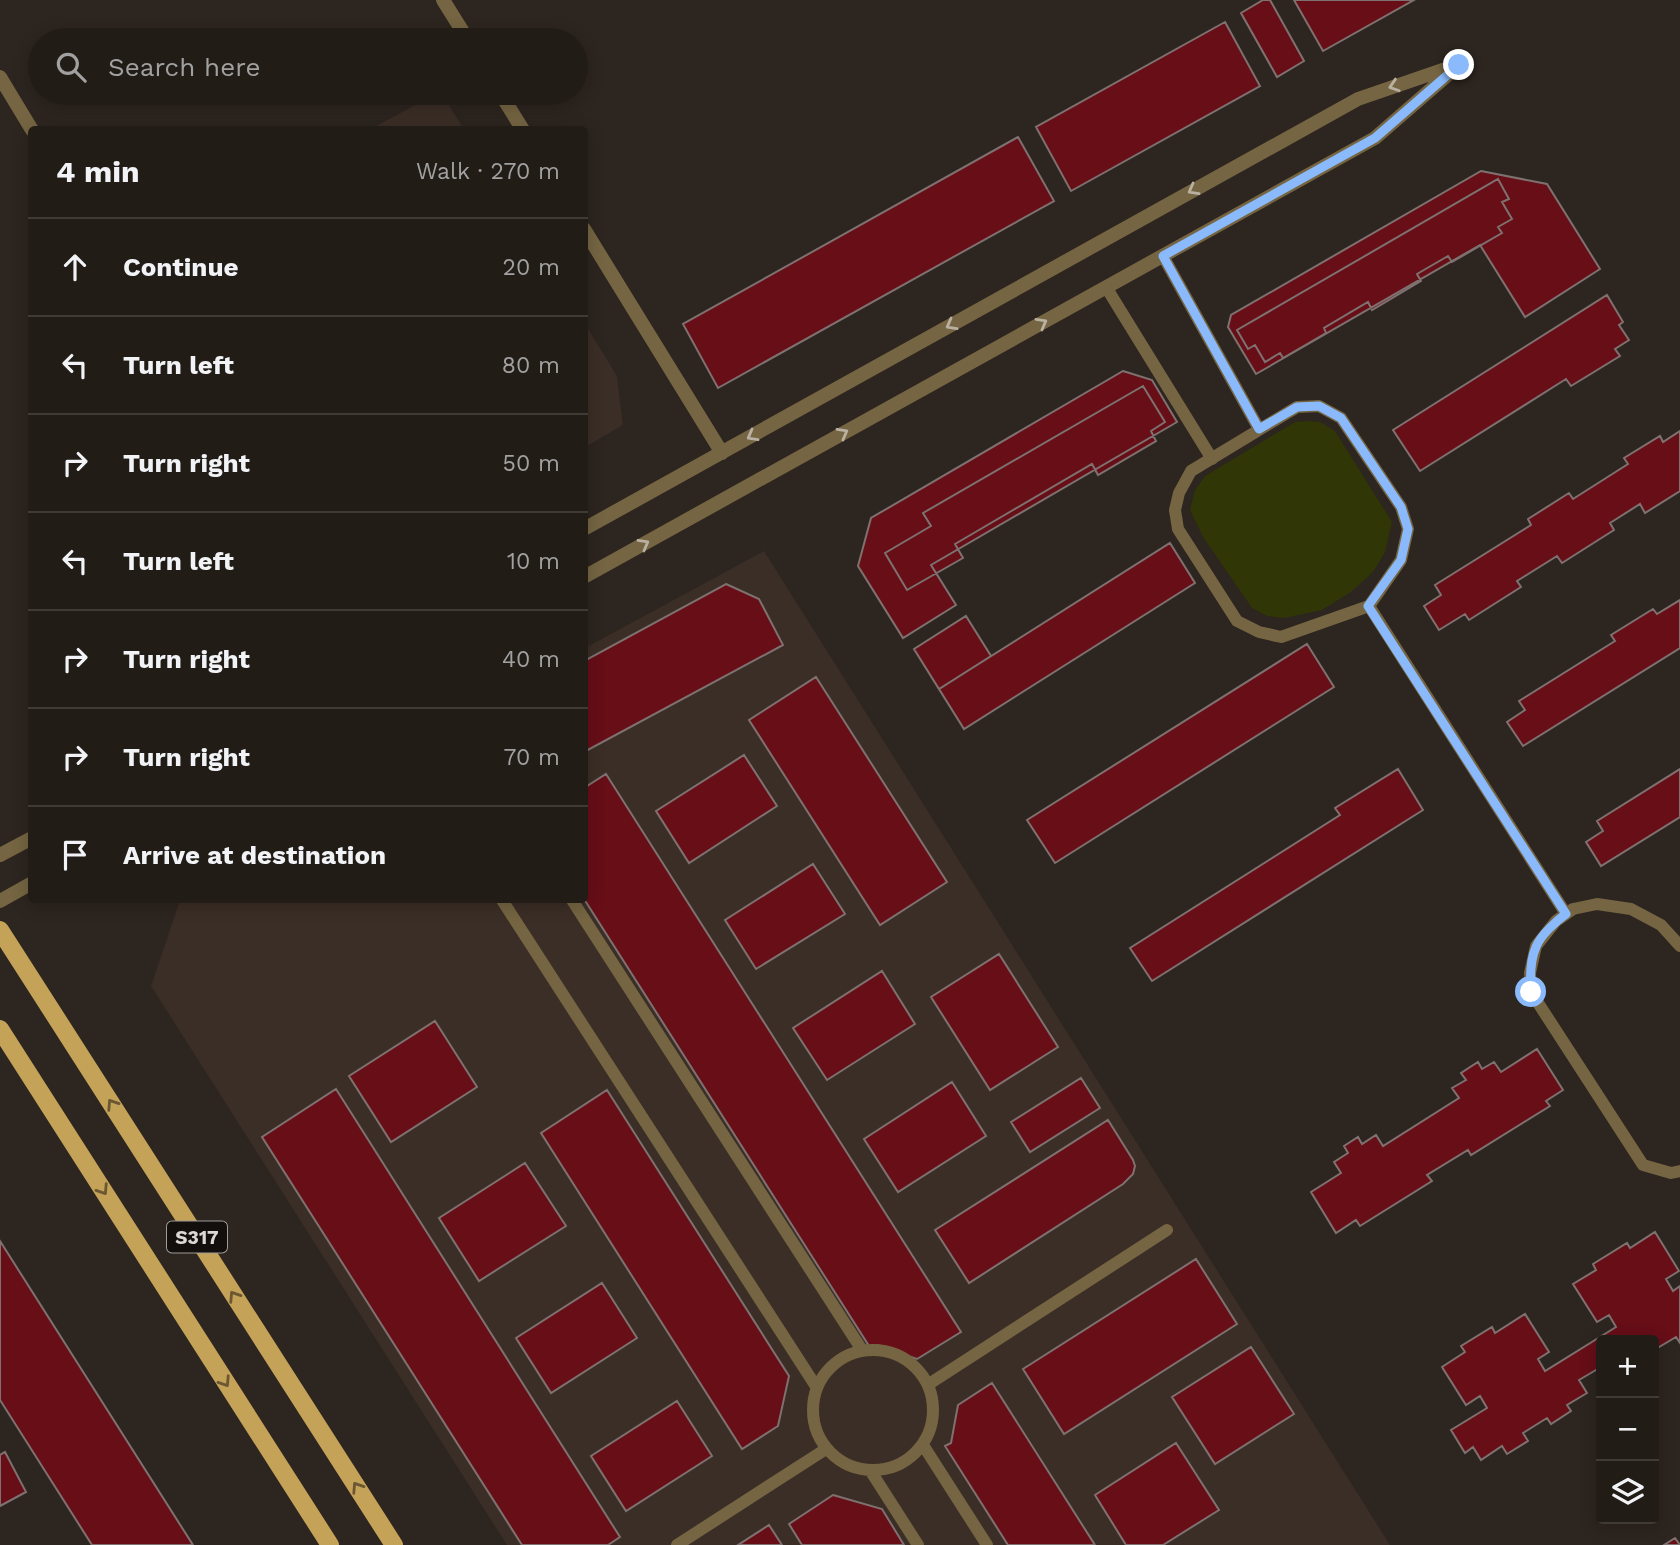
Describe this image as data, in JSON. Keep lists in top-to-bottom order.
{
  "streets": {
    "main road": ["S317"]
  },
  "page": {
    "search": "Search here",
    "heading": ["4 min", "Walk · 270 m"],
    "list": [
      ["Continue", "20 m"],
      ["Turn left", "80 m"],
      ["Turn right", "50 m"],
      ["Turn left", "10 m"],
      ["Turn right", "40 m"],
      ["Turn right", "70 m"],
      "Arrive at destination"
    ],
    "map_buttons": ["+", "−"]
  }
}
